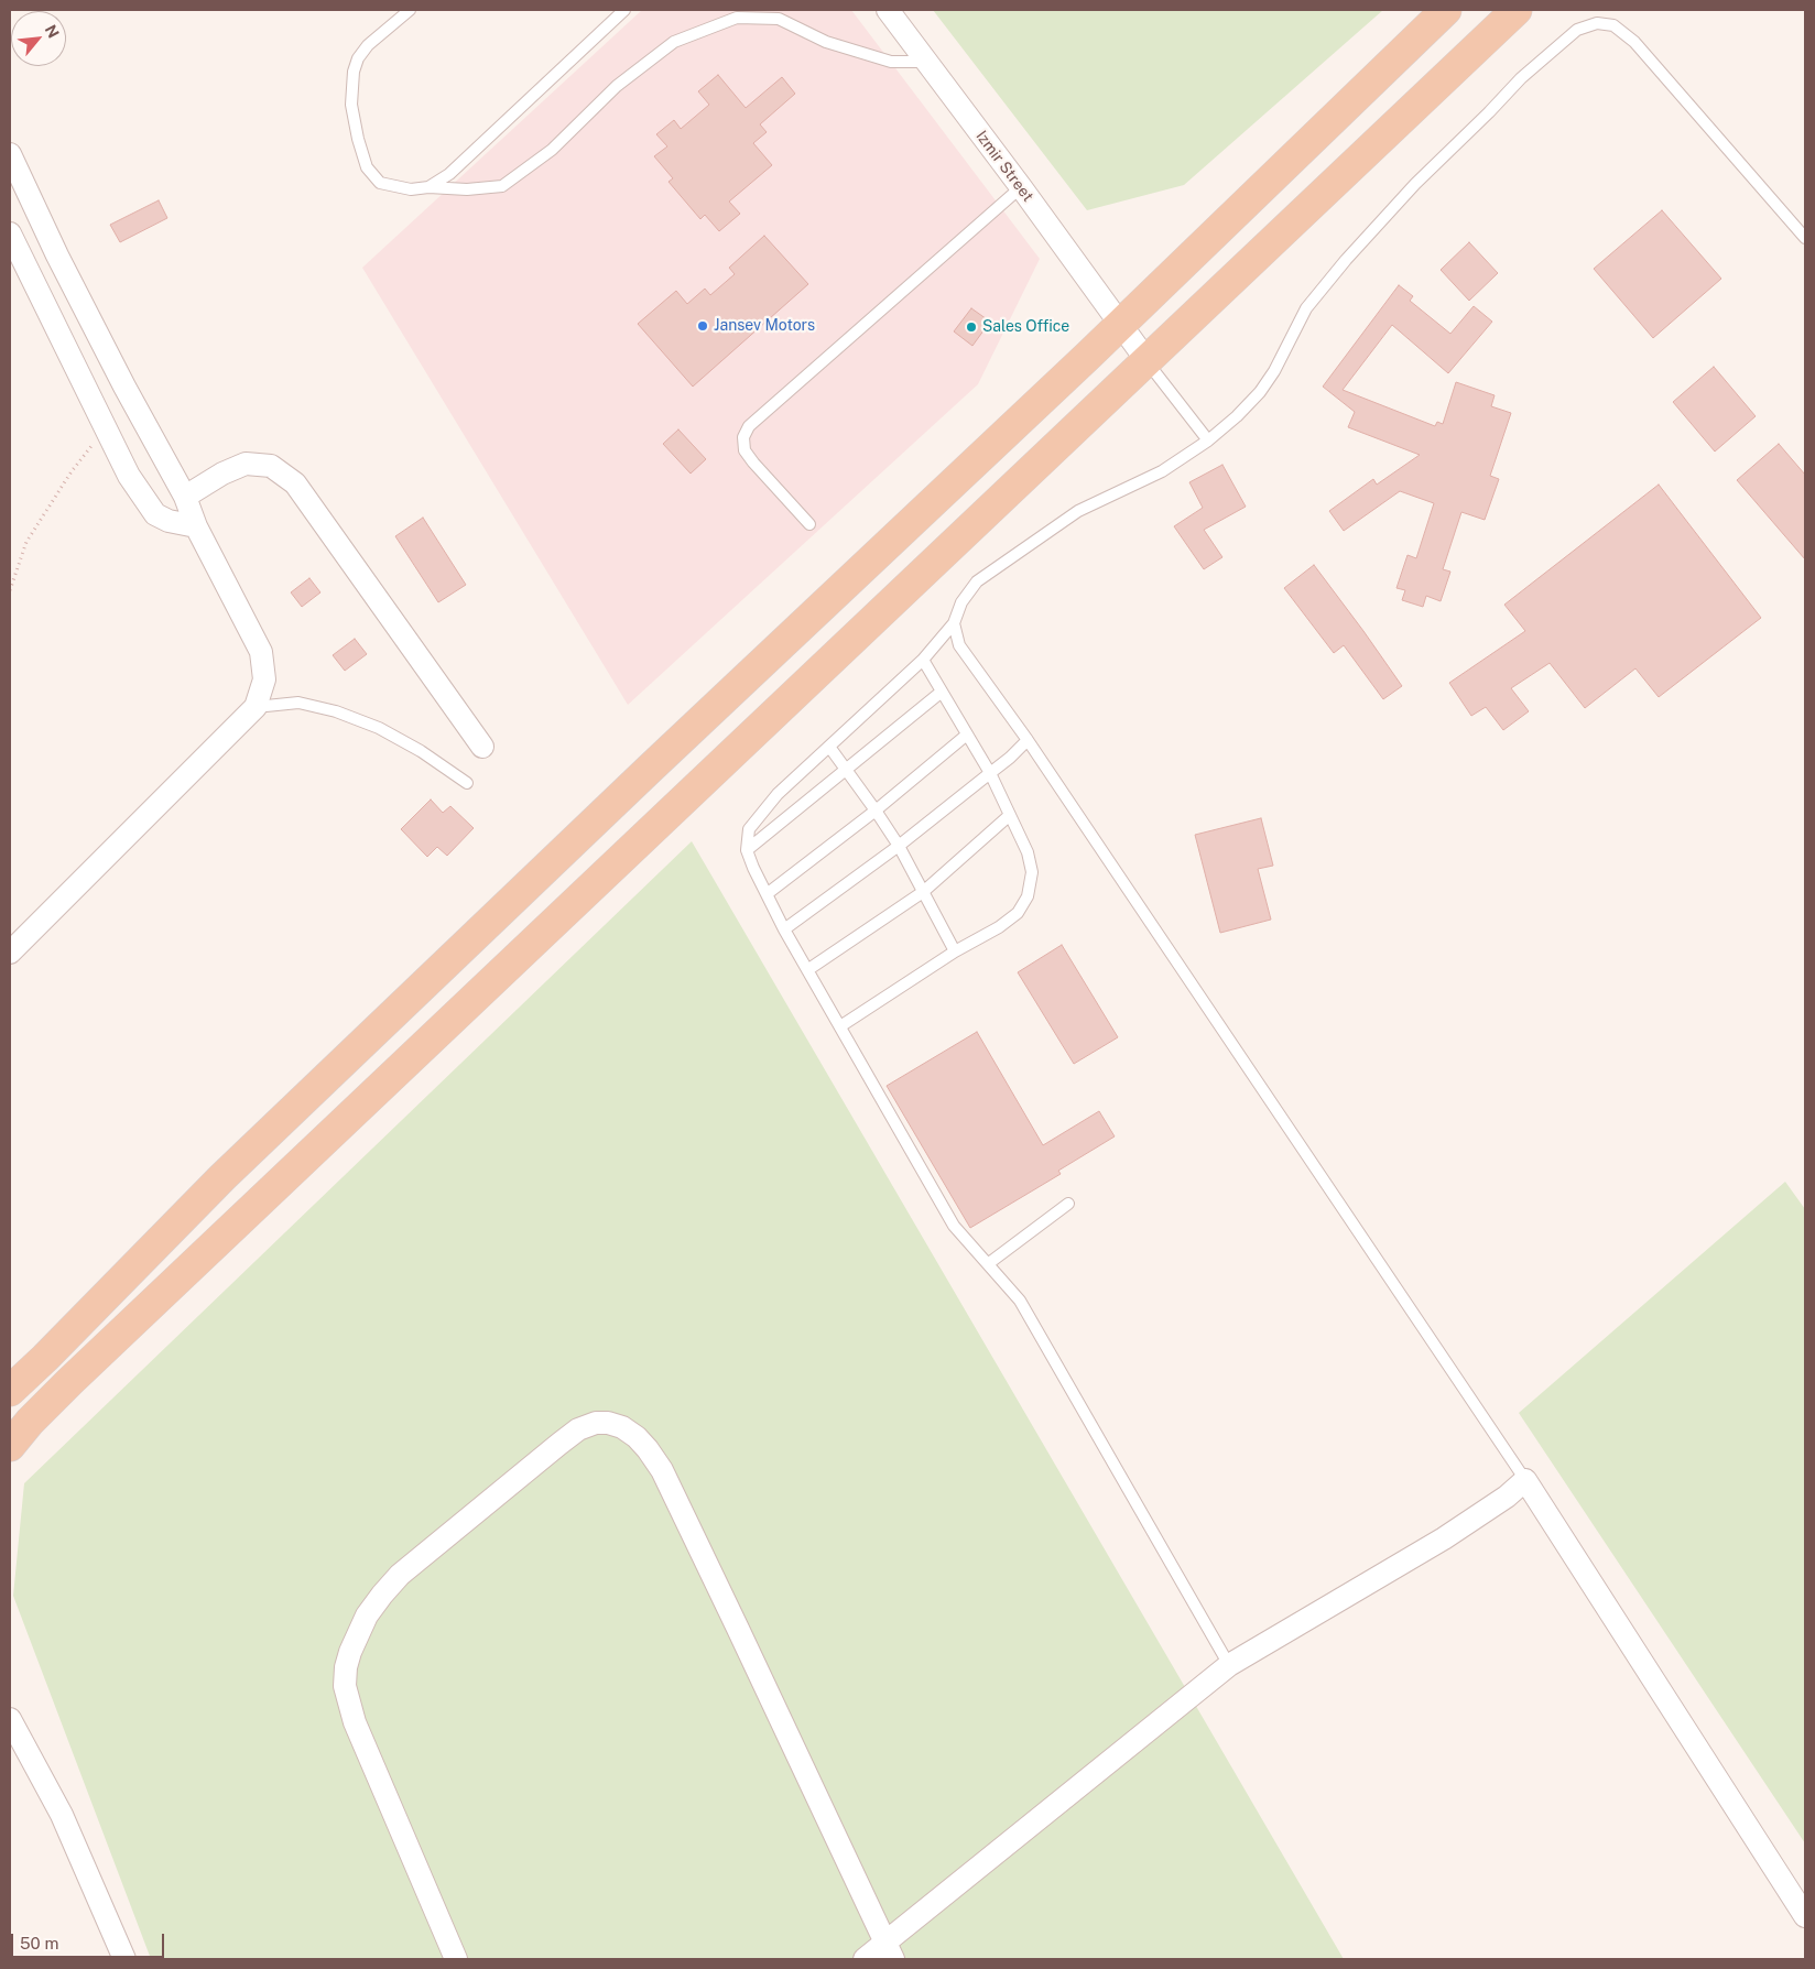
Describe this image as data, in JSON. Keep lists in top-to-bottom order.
{
  "streets": {
    "street": ["Izmir Street"]
  },
  "places": ["Jansev Motors", "Sales Office"],
  "scale_bar": "50 m",
  "north": "top right"
}
